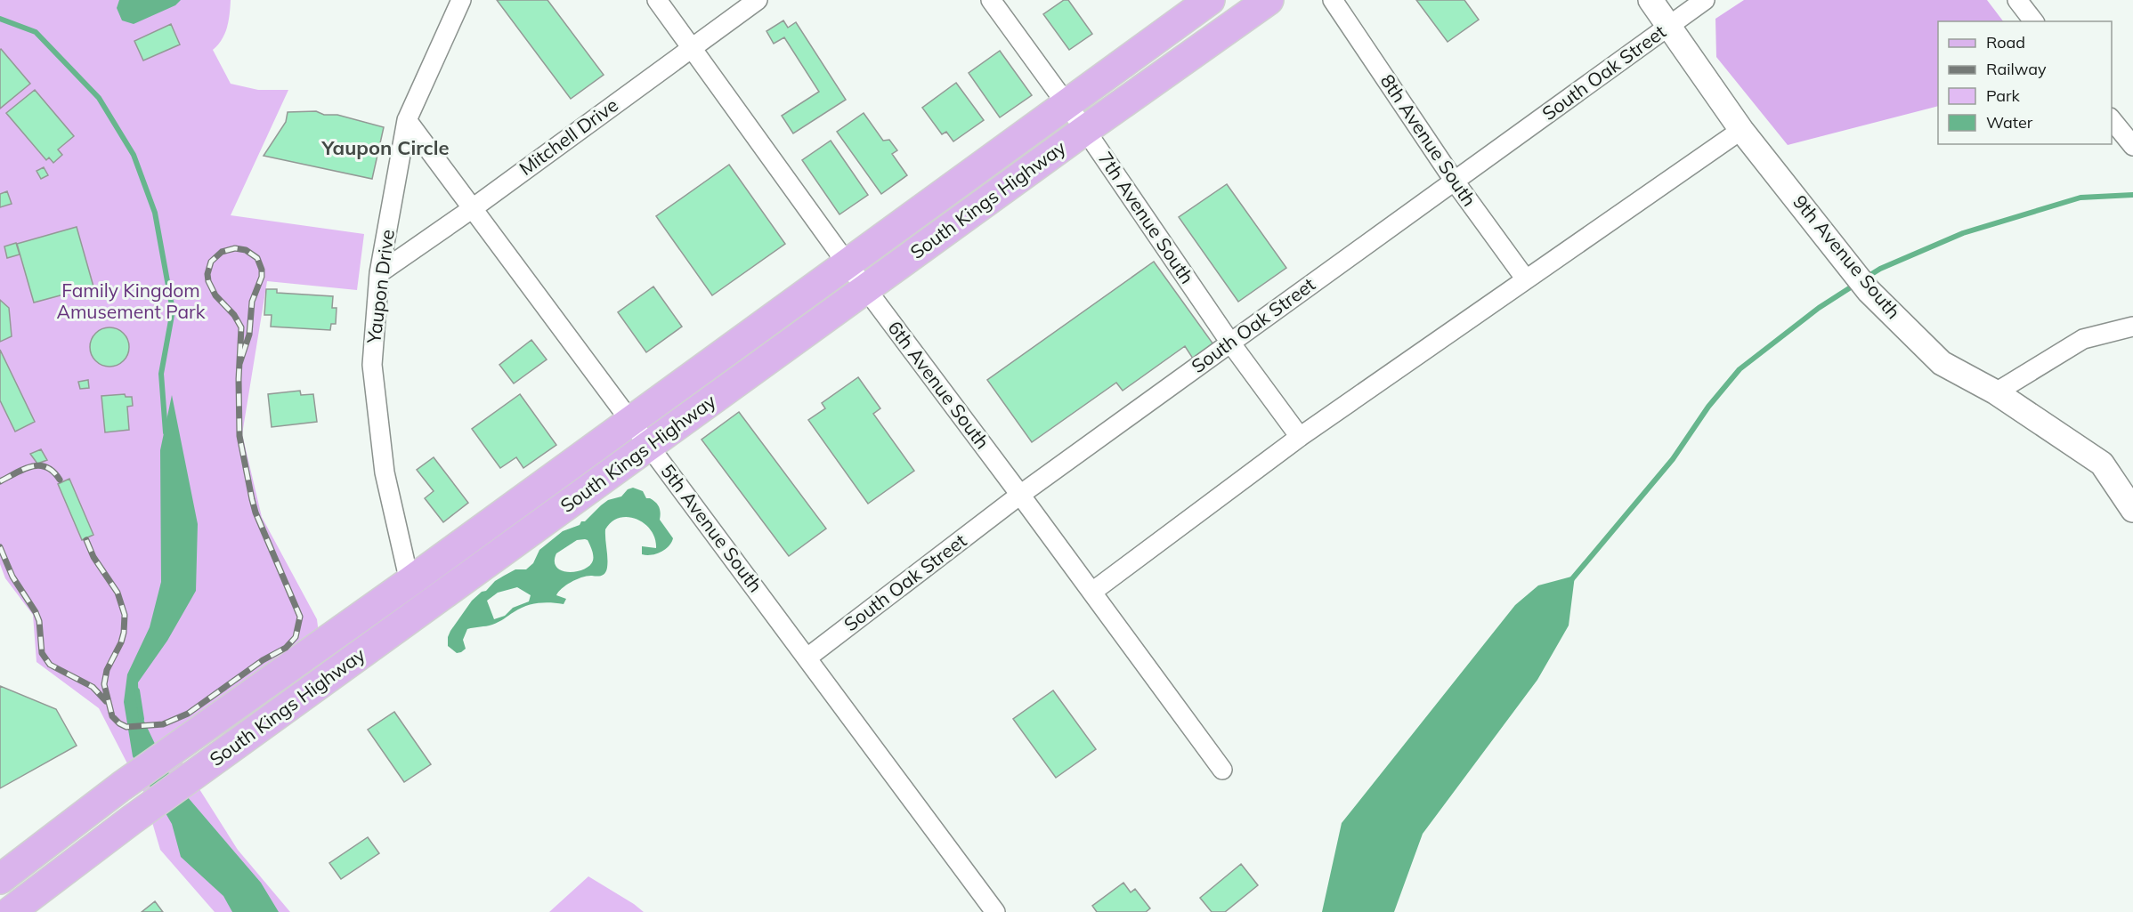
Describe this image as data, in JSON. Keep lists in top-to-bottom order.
{
  "streets": {
    "main road": ["South Kings Highway"],
    "street": [
      "South Oak Street",
      "Mitchell Drive",
      "8th Avenue South",
      "7th Avenue South",
      "9th Avenue South",
      "Yaupon Drive",
      "6th Avenue South",
      "5th Avenue South"
    ]
  },
  "crossings": [
    ["South Oak Street", "8th Avenue South"],
    ["South Oak Street", "7th Avenue South"],
    ["South Oak Street", "9th Avenue South"],
    ["South Oak Street", "6th Avenue South"],
    ["South Oak Street", "5th Avenue South"],
    ["Mitchell Drive", "Yaupon Drive"],
    ["Mitchell Drive", "6th Avenue South"],
    ["Mitchell Drive", "5th Avenue South"],
    ["South Kings Highway", "7th Avenue South"],
    ["South Kings Highway", "Yaupon Drive"],
    ["South Kings Highway", "6th Avenue South"],
    ["South Kings Highway", "5th Avenue South"],
    ["Yaupon Drive", "5th Avenue South"]
  ],
  "districts": ["Yaupon Circle"],
  "parks": ["Family Kingdom Amusement Park"],
  "legend": [
    "Road",
    "Railway",
    "Park",
    "Water"
  ]
}
